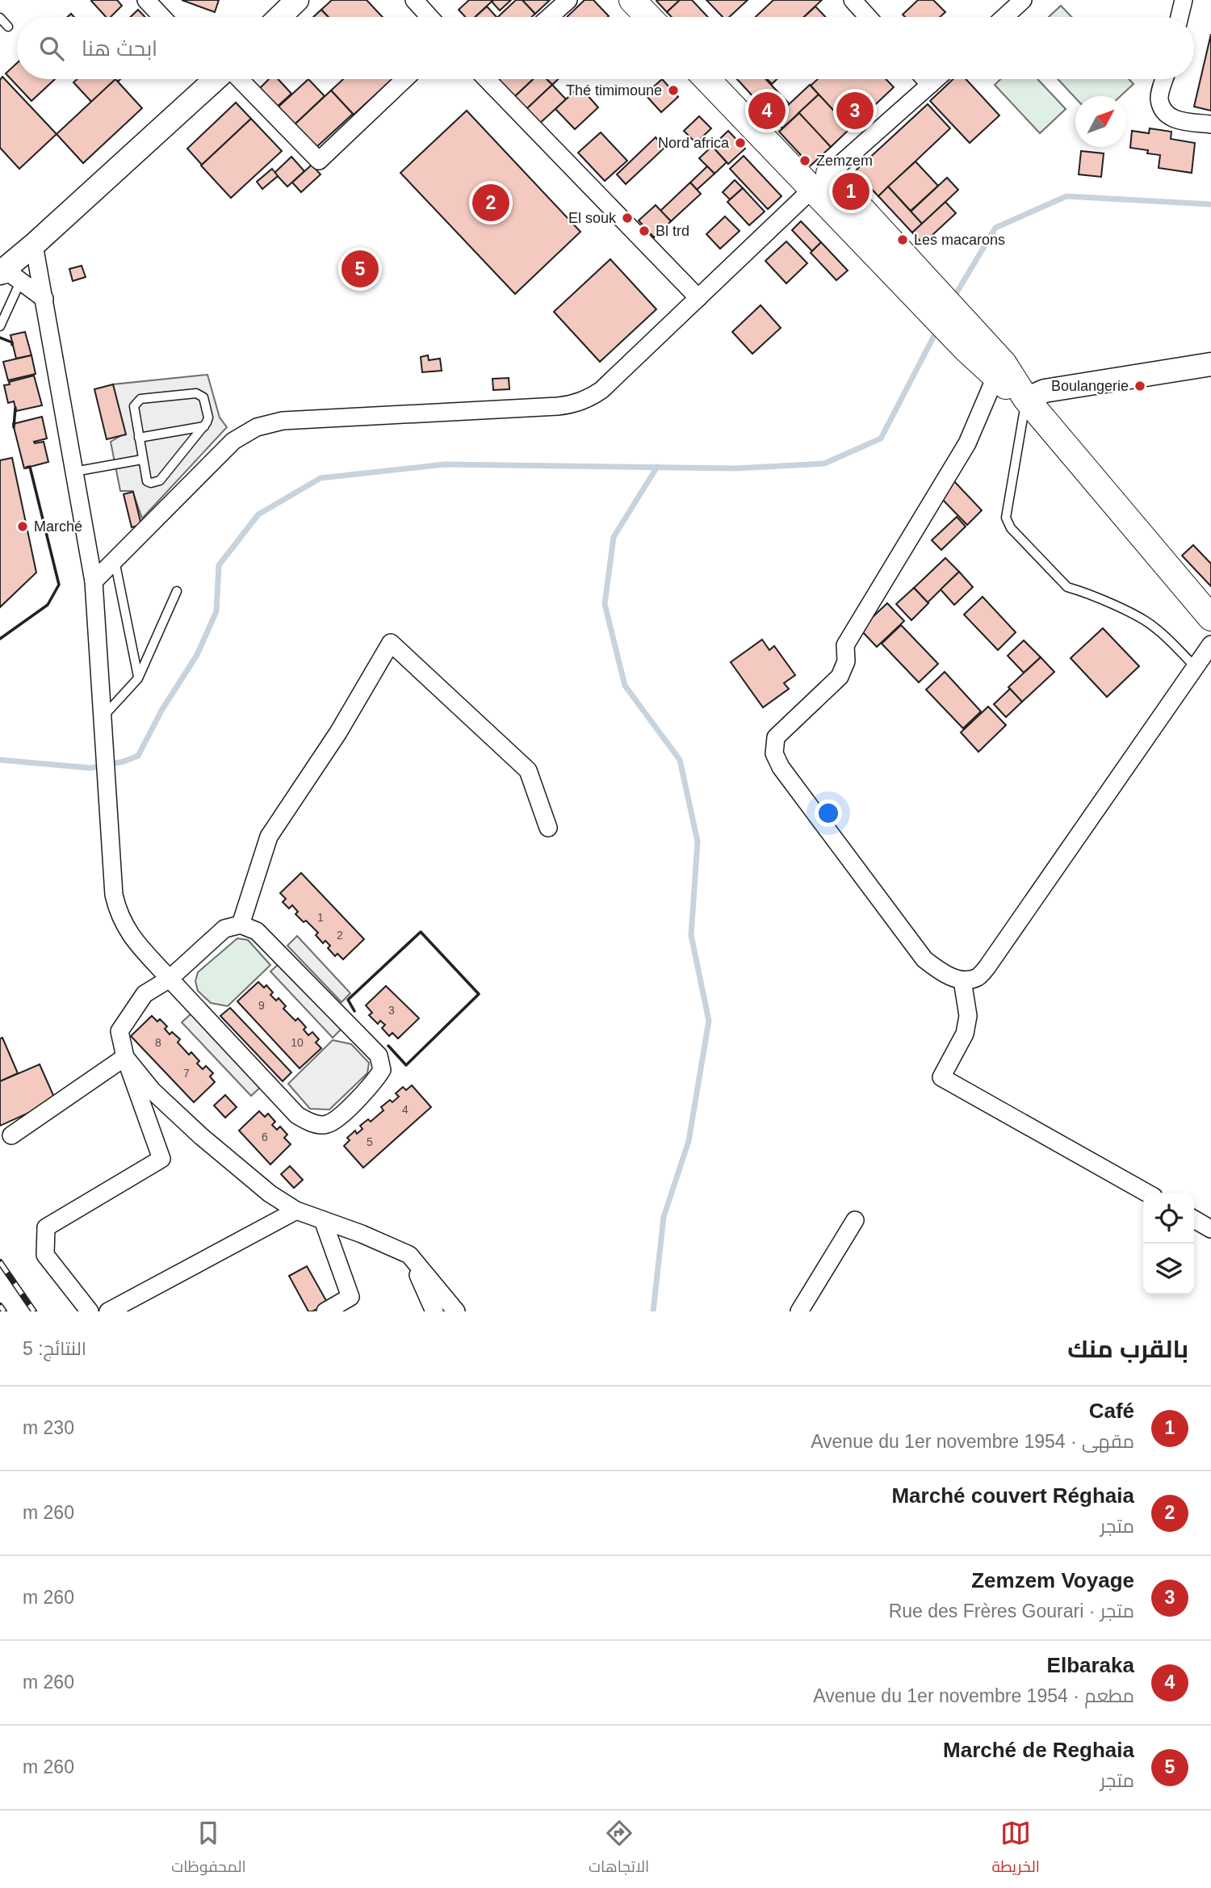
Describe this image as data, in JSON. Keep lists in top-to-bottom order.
{
  "places": [
    "Thé timimoune",
    "Nord africa",
    "Zemzem",
    "El souk",
    "Bl trd",
    "Les macarons",
    "Boulangerie",
    "Marché"
  ],
  "house_numbers": [
    "1",
    "2",
    "9",
    "3",
    "8",
    "10",
    "7",
    "4",
    "6",
    "5"
  ],
  "north": "top right",
  "page": {
    "search": "ابحث هنا",
    "pins": [
      "3",
      "4",
      "1",
      "2",
      "5"
    ],
    "heading": ["بالقرب منك", "النتائج: 5"],
    "list": [
      {
        "mark": "1",
        "name": "Café",
        "note": "مقهى · Avenue du 1er novembre 1954",
        "value": "230 m"
      },
      {
        "mark": "2",
        "name": "Marché couvert Réghaia",
        "note": "متجر",
        "value": "260 m"
      },
      {
        "mark": "3",
        "name": "Zemzem Voyage",
        "note": "متجر · Rue des Frères Gourari",
        "value": "260 m"
      },
      {
        "mark": "4",
        "name": "Elbaraka",
        "note": "مطعم · Avenue du 1er novembre 1954",
        "value": "260 m"
      },
      {
        "mark": "5",
        "name": "Marché de Reghaia",
        "note": "متجر",
        "value": "260 m"
      }
    ],
    "nav": ["الخريطة", "الاتجاهات", "المحفوظات"]
  }
}
